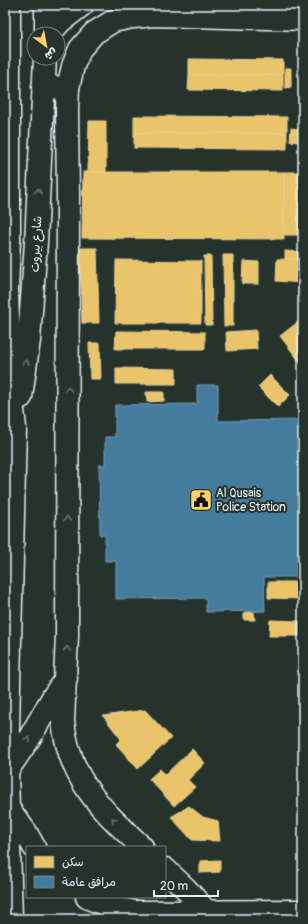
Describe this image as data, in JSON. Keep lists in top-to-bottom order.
{
  "streets": {
    "street": ["شارع بيروت"]
  },
  "places": {
    "public building": ["Al Qusais Police Station"]
  },
  "legend": ["سكن", "مرافق عامة"],
  "scale_bar": "20 m",
  "north": "bottom right"
}
